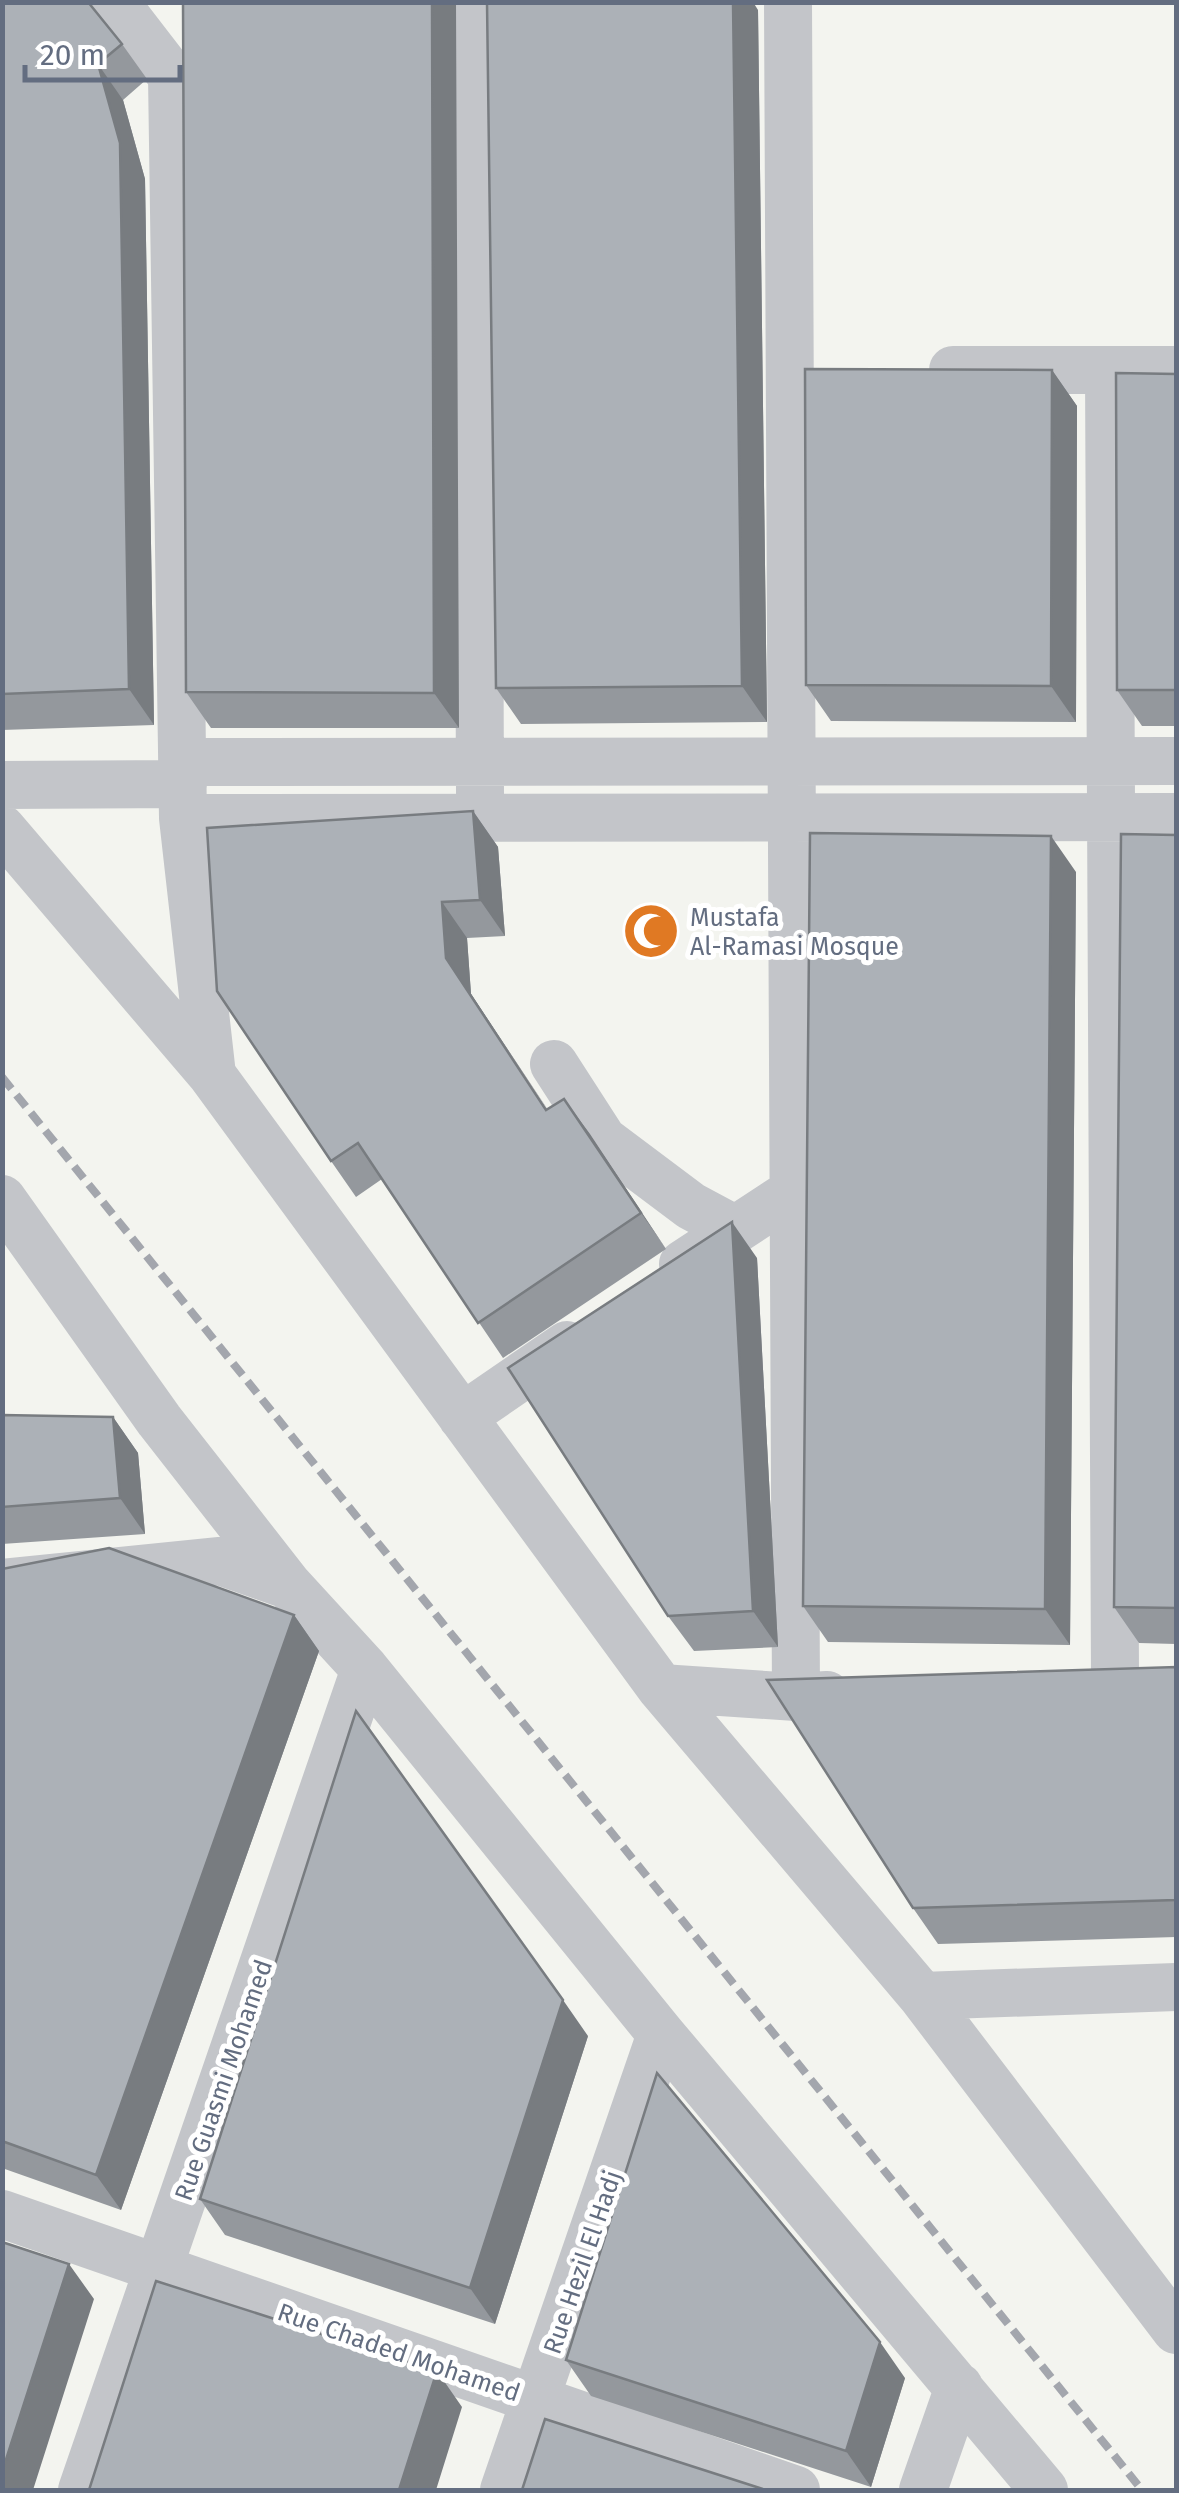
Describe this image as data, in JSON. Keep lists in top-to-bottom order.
{
  "streets": {
    "street": ["Rue Guasmi Mohamed", "Rue Hezil El Hadj", "Rue Chaded Mohamed"]
  },
  "crossings": [
    ["Rue Guasmi Mohamed", "Rue Chaded Mohamed"],
    ["Rue Hezil El Hadj", "Rue Chaded Mohamed"]
  ],
  "places": {
    "mosque": ["Mustafa Al-Ramasi Mosque"]
  },
  "scale_bar": "20 m"
}
